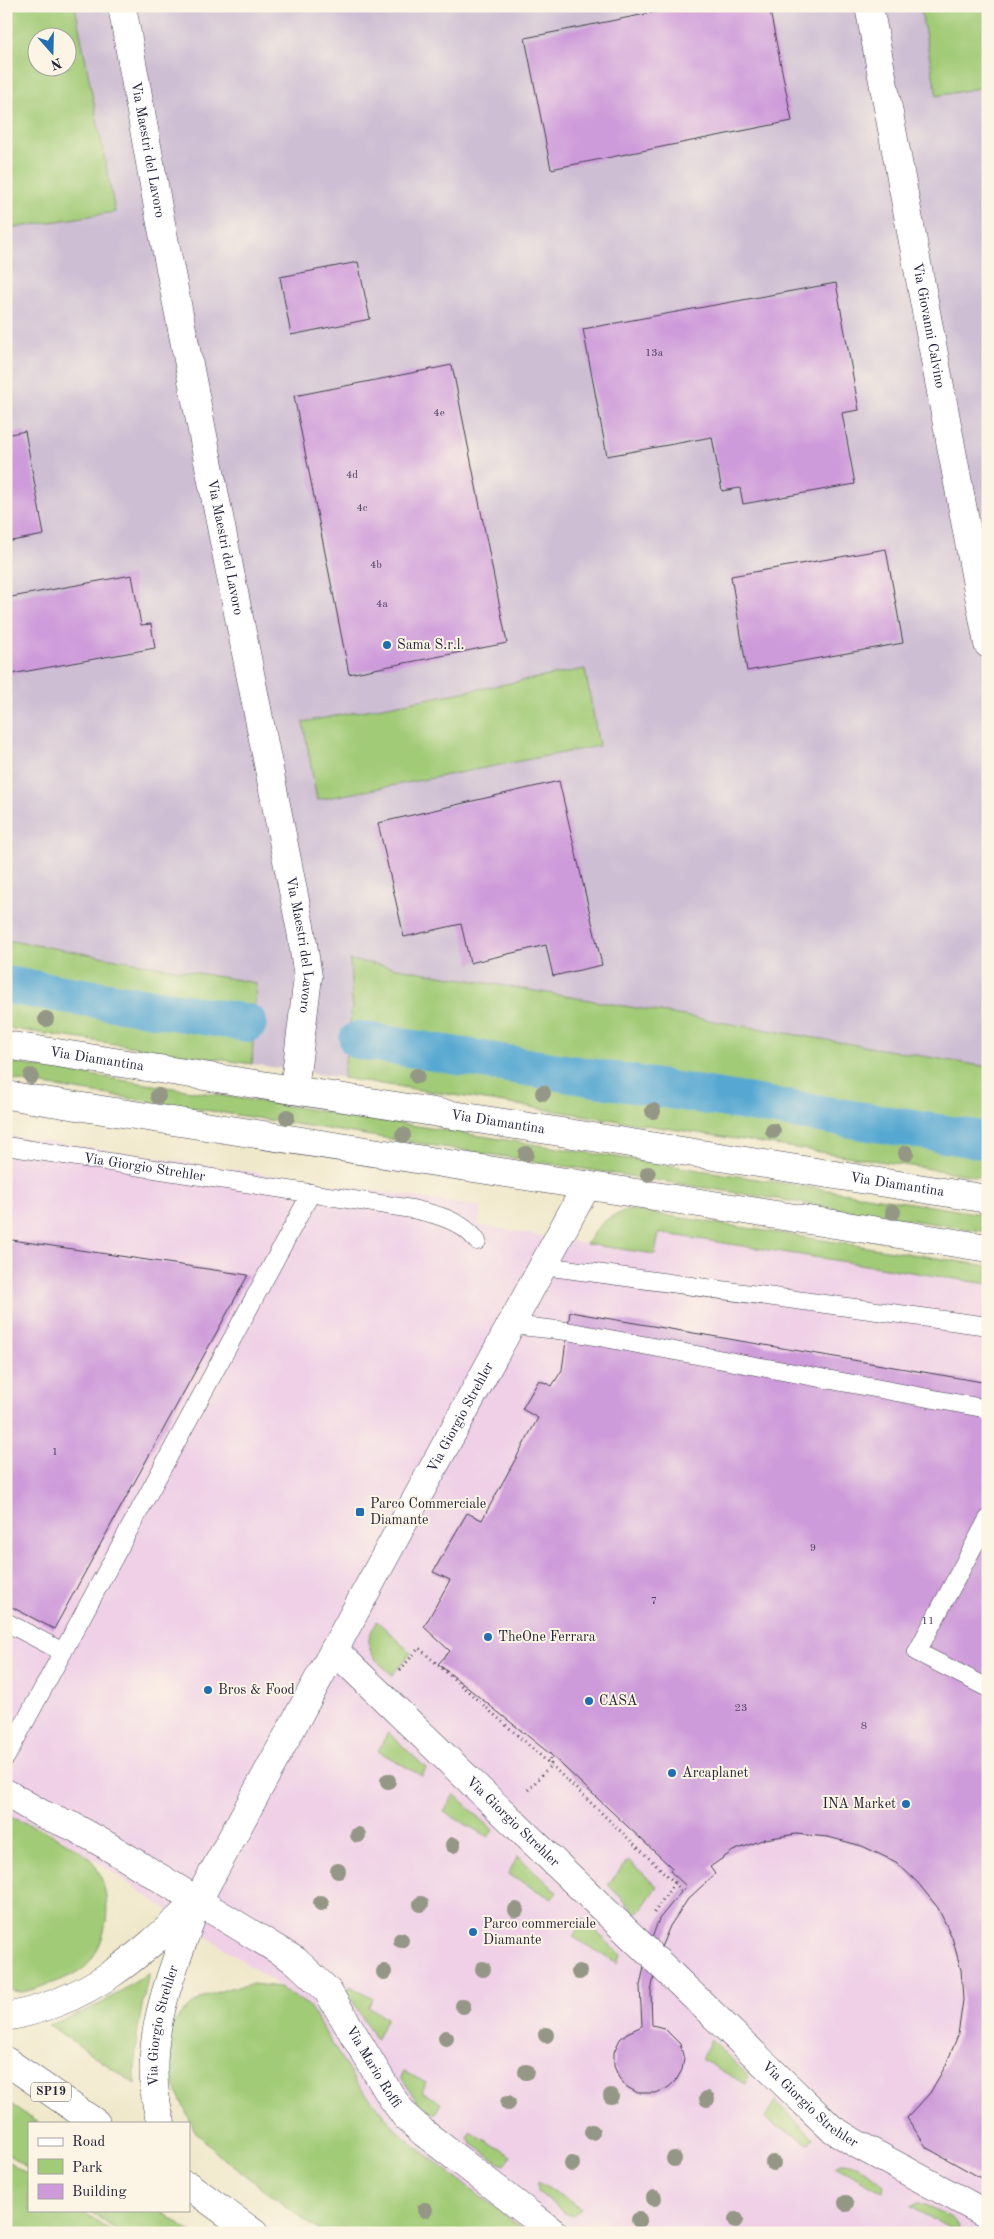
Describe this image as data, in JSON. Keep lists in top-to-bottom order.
{
  "streets": {
    "street": [
      "Via Maestri del Lavoro",
      "Via Giovanni Calvino",
      "Via Diamantina",
      "Via Giorgio Strehler",
      "Via Mario Roffi",
      "SP19"
    ]
  },
  "crossings": [
    ["Via Maestri del Lavoro", "Via Diamantina"],
    ["Via Giorgio Strehler", "Via Mario Roffi"]
  ],
  "places": {
    "other": [
      "Sama S.r.l.",
      "TheOne Ferrara",
      "Bros & Food",
      "CASA",
      "Arcaplanet",
      "INA Market",
      "Parco commerciale Diamante"
    ],
    "transit": ["Parco Commerciale Diamante"]
  },
  "house_numbers": [
    "13a",
    "4e",
    "4d",
    "4c",
    "4b",
    "4a",
    "1",
    "9",
    "7",
    "11",
    "23",
    "8"
  ],
  "legend": ["Road", "Park", "Building"],
  "north": "bottom"
}
